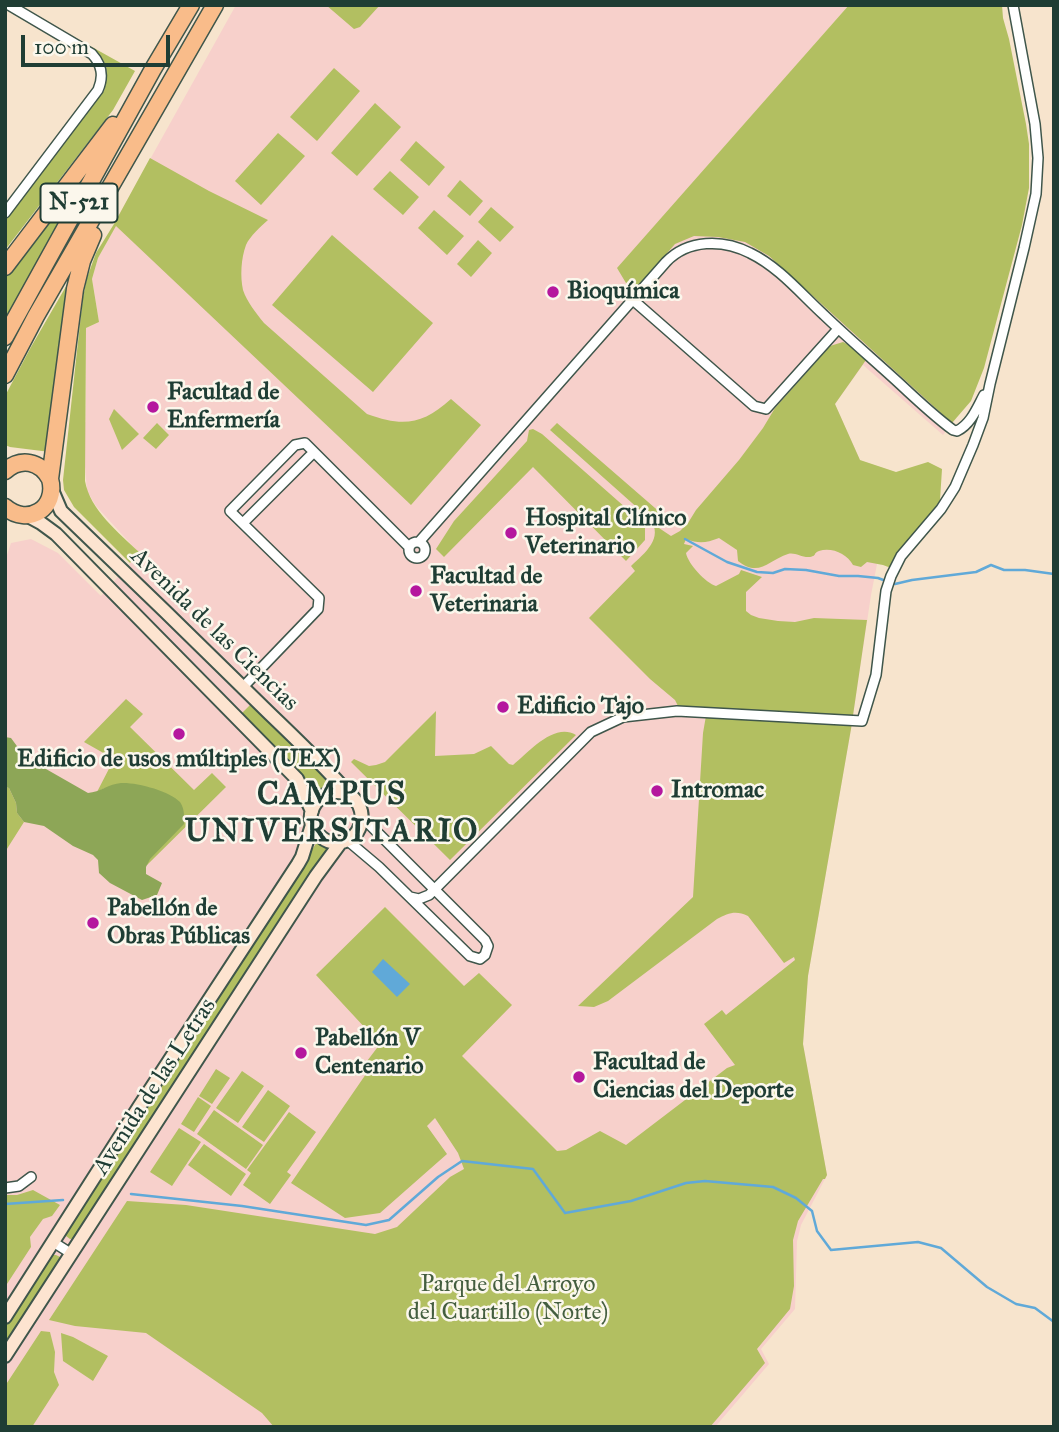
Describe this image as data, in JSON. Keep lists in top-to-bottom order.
{
  "streets": {
    "highway": ["N-521"],
    "main road": ["Avenida de las Ciencias", "Avenida de las Letras"]
  },
  "crossings": [
    ["Avenida de las Ciencias", "Avenida de las Letras"]
  ],
  "districts": ["CAMPUS UNIVERSITARIO"],
  "parks": ["Parque del Arroyo del Cuartillo (Norte)"],
  "places": [
    "Bioquímica",
    "Facultad de Enfermería",
    "Hospital Clínico Veterinario",
    "Facultad de Veterinaria",
    "Edificio Tajo",
    "Edificio de usos múltiples (UEX)",
    "Intromac",
    "Pabellón de Obras Públicas",
    "Pabellón V Centenario",
    "Facultad de Ciencias del Deporte"
  ],
  "scale_bar": "100 m"
}
